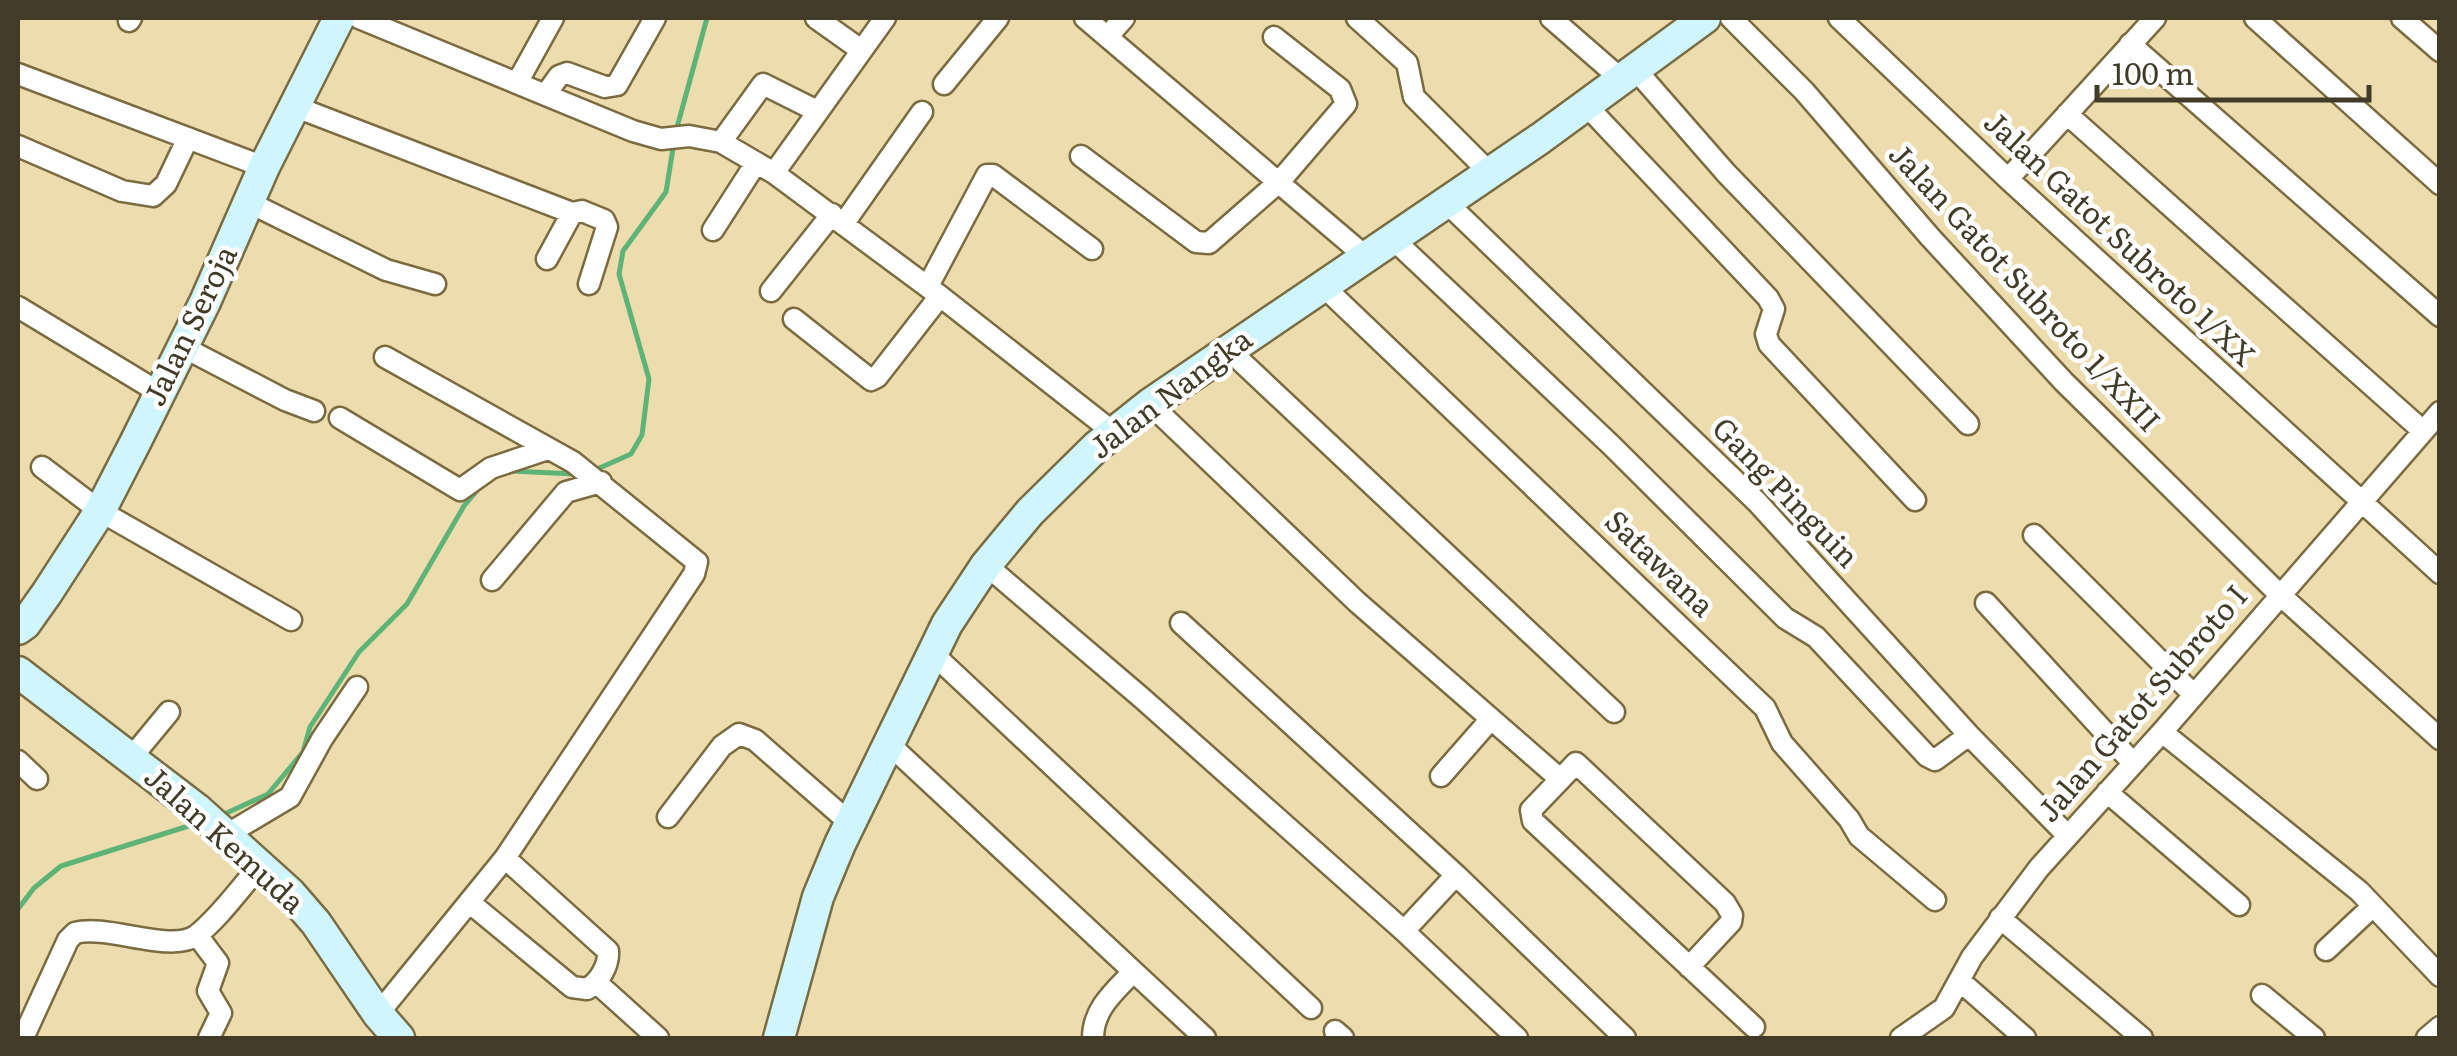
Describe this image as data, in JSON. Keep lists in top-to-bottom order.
{
  "streets": {
    "main road": ["Jalan Seroja", "Jalan Nangka", "Jalan Kemuda"],
    "street": [
      "Jalan Gatot Subroto 1/XX",
      "Jalan Gatot Subroto 1/XXII",
      "Gang Pinguin",
      "Satawana",
      "Jalan Gatot Subroto I"
    ]
  },
  "crossings": [
    ["Jalan Gatot Subroto 1/XX", "Jalan Gatot Subroto I"],
    ["Jalan Gatot Subroto 1/XXII", "Jalan Gatot Subroto I"],
    ["Jalan Seroja", "Jalan Kemuda"],
    ["Jalan Nangka", "Gang Pinguin"],
    ["Jalan Nangka", "Satawana"],
    ["Gang Pinguin", "Jalan Gatot Subroto I"]
  ],
  "scale_bar": "100 m"
}
